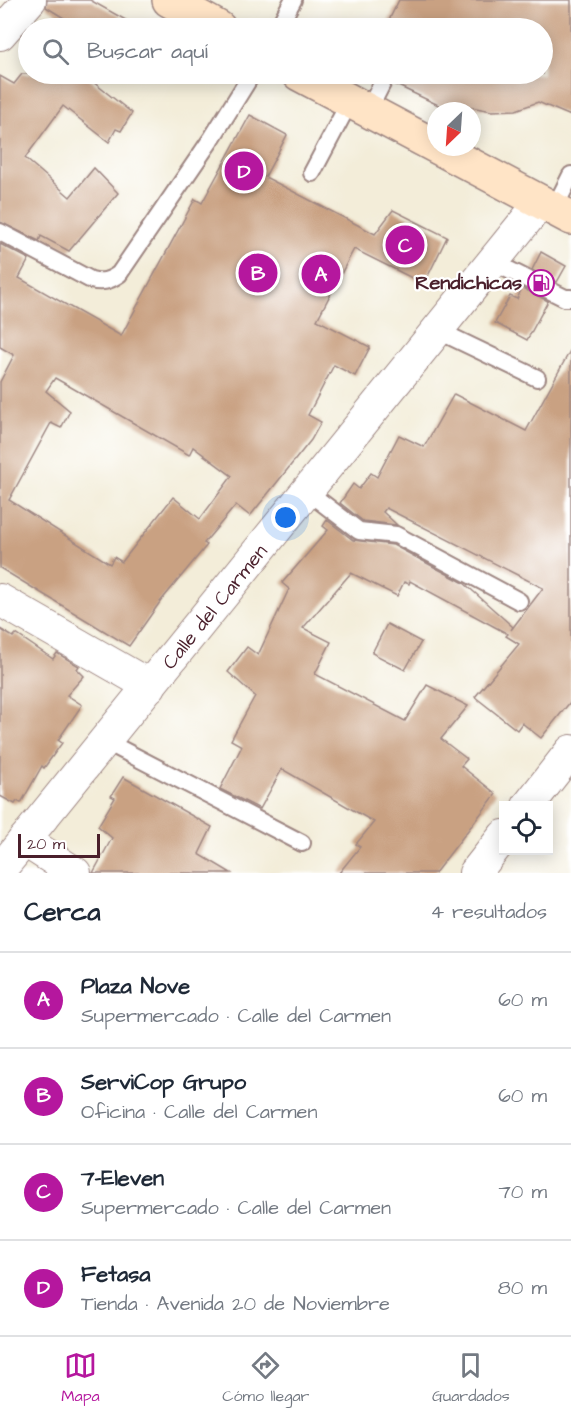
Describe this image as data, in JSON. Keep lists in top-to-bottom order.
{
  "streets": {
    "street": ["Calle del Carmen"]
  },
  "places": {
    "fuel station": ["Rendichicas"]
  },
  "scale_bar": "20 m",
  "north": "bottom left",
  "page": {
    "search": "Buscar aquí",
    "pins": [
      "D",
      "C",
      "B",
      "A"
    ],
    "scale": "20 m",
    "heading": ["Cerca", "4 resultados"],
    "list": [
      {
        "mark": "A",
        "name": "Plaza Nove",
        "note": "Supermercado · Calle del Carmen",
        "value": "60 m"
      },
      {
        "mark": "B",
        "name": "ServiCop Grupo",
        "note": "Oficina · Calle del Carmen",
        "value": "60 m"
      },
      {
        "mark": "C",
        "name": "7-Eleven",
        "note": "Supermercado · Calle del Carmen",
        "value": "70 m"
      },
      {
        "mark": "D",
        "name": "Fetasa",
        "note": "Tienda · Avenida 20 de Noviembre",
        "value": "80 m"
      }
    ],
    "nav": ["Mapa", "Cómo llegar", "Guardados"]
  }
}
